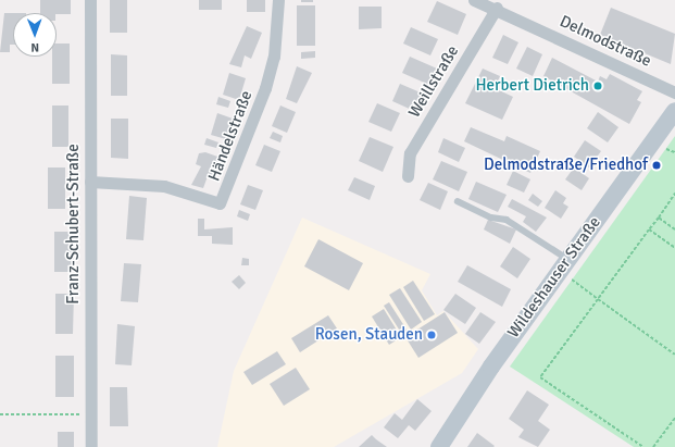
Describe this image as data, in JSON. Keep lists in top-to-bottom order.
{
  "streets": {
    "main road": ["Wildeshauser Straße"],
    "street": [
      "Delmodstraße",
      "Weillstraße",
      "Händelstraße",
      "Franz-Schubert-Straße"
    ]
  },
  "crossings": [
    ["Delmodstraße", "Weillstraße"],
    ["Händelstraße", "Franz-Schubert-Straße"]
  ],
  "places": ["Herbert Dietrich", "Delmodstraße/Friedhof", "Rosen, Stauden"],
  "north": "bottom"
}
